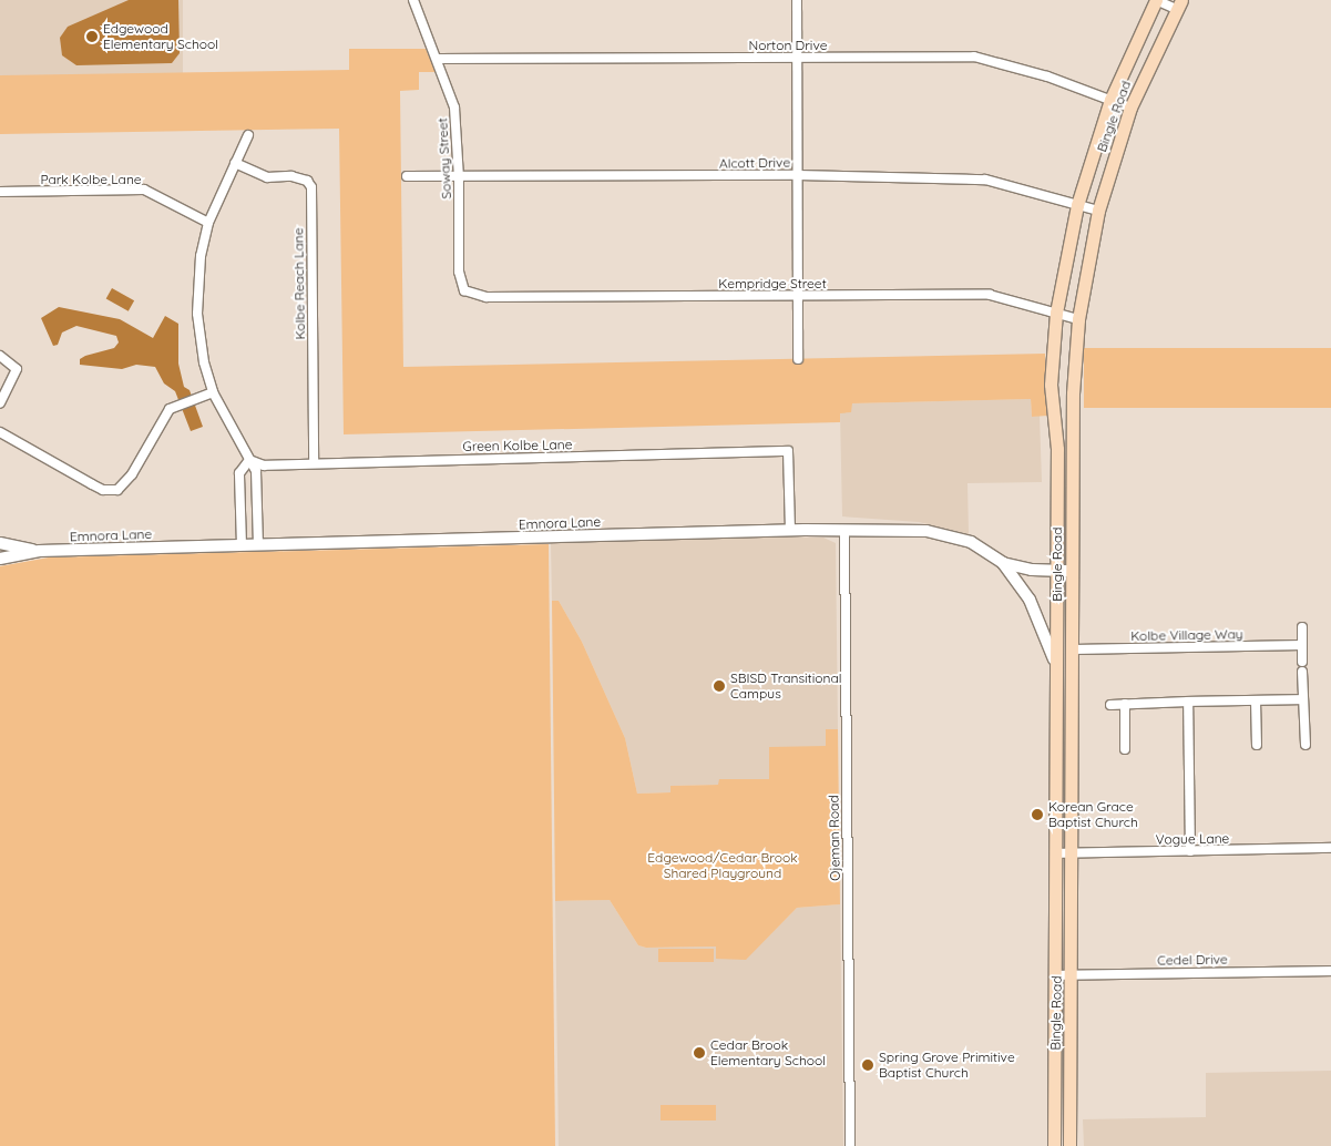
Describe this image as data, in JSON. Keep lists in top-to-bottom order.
{
  "streets": {
    "main road": ["Bingle Road"],
    "street": [
      "Norton Drive",
      "Soway Street",
      "Alcott Drive",
      "Park Kolbe Lane",
      "Kolbe Reach Lane",
      "Kempridge Street",
      "Green Kolbe Lane",
      "Emnora Lane",
      "Kolbe Village Way",
      "Ojeman Road",
      "Vogue Lane",
      "Cedel Drive"
    ]
  },
  "crossings": [
    ["Norton Drive", "Bingle Road"],
    ["Norton Drive", "Soway Street"],
    ["Bingle Road", "Alcott Drive"],
    ["Bingle Road", "Kempridge Street"],
    ["Bingle Road", "Emnora Lane"],
    ["Bingle Road", "Kolbe Village Way"],
    ["Bingle Road", "Vogue Lane"],
    ["Bingle Road", "Cedel Drive"],
    ["Soway Street", "Alcott Drive"],
    ["Soway Street", "Kempridge Street"],
    ["Kolbe Reach Lane", "Green Kolbe Lane"],
    ["Green Kolbe Lane", "Emnora Lane"],
    ["Emnora Lane", "Ojeman Road"]
  ],
  "parks": ["Edgewood/Cedar Brook Shared Playground"],
  "places": [
    "Edgewood Elementary School",
    "SBISD Transitional Campus",
    "Korean Grace Baptist Church",
    "Cedar Brook Elementary School",
    "Spring Grove Primitive Baptist Church"
  ]
}
